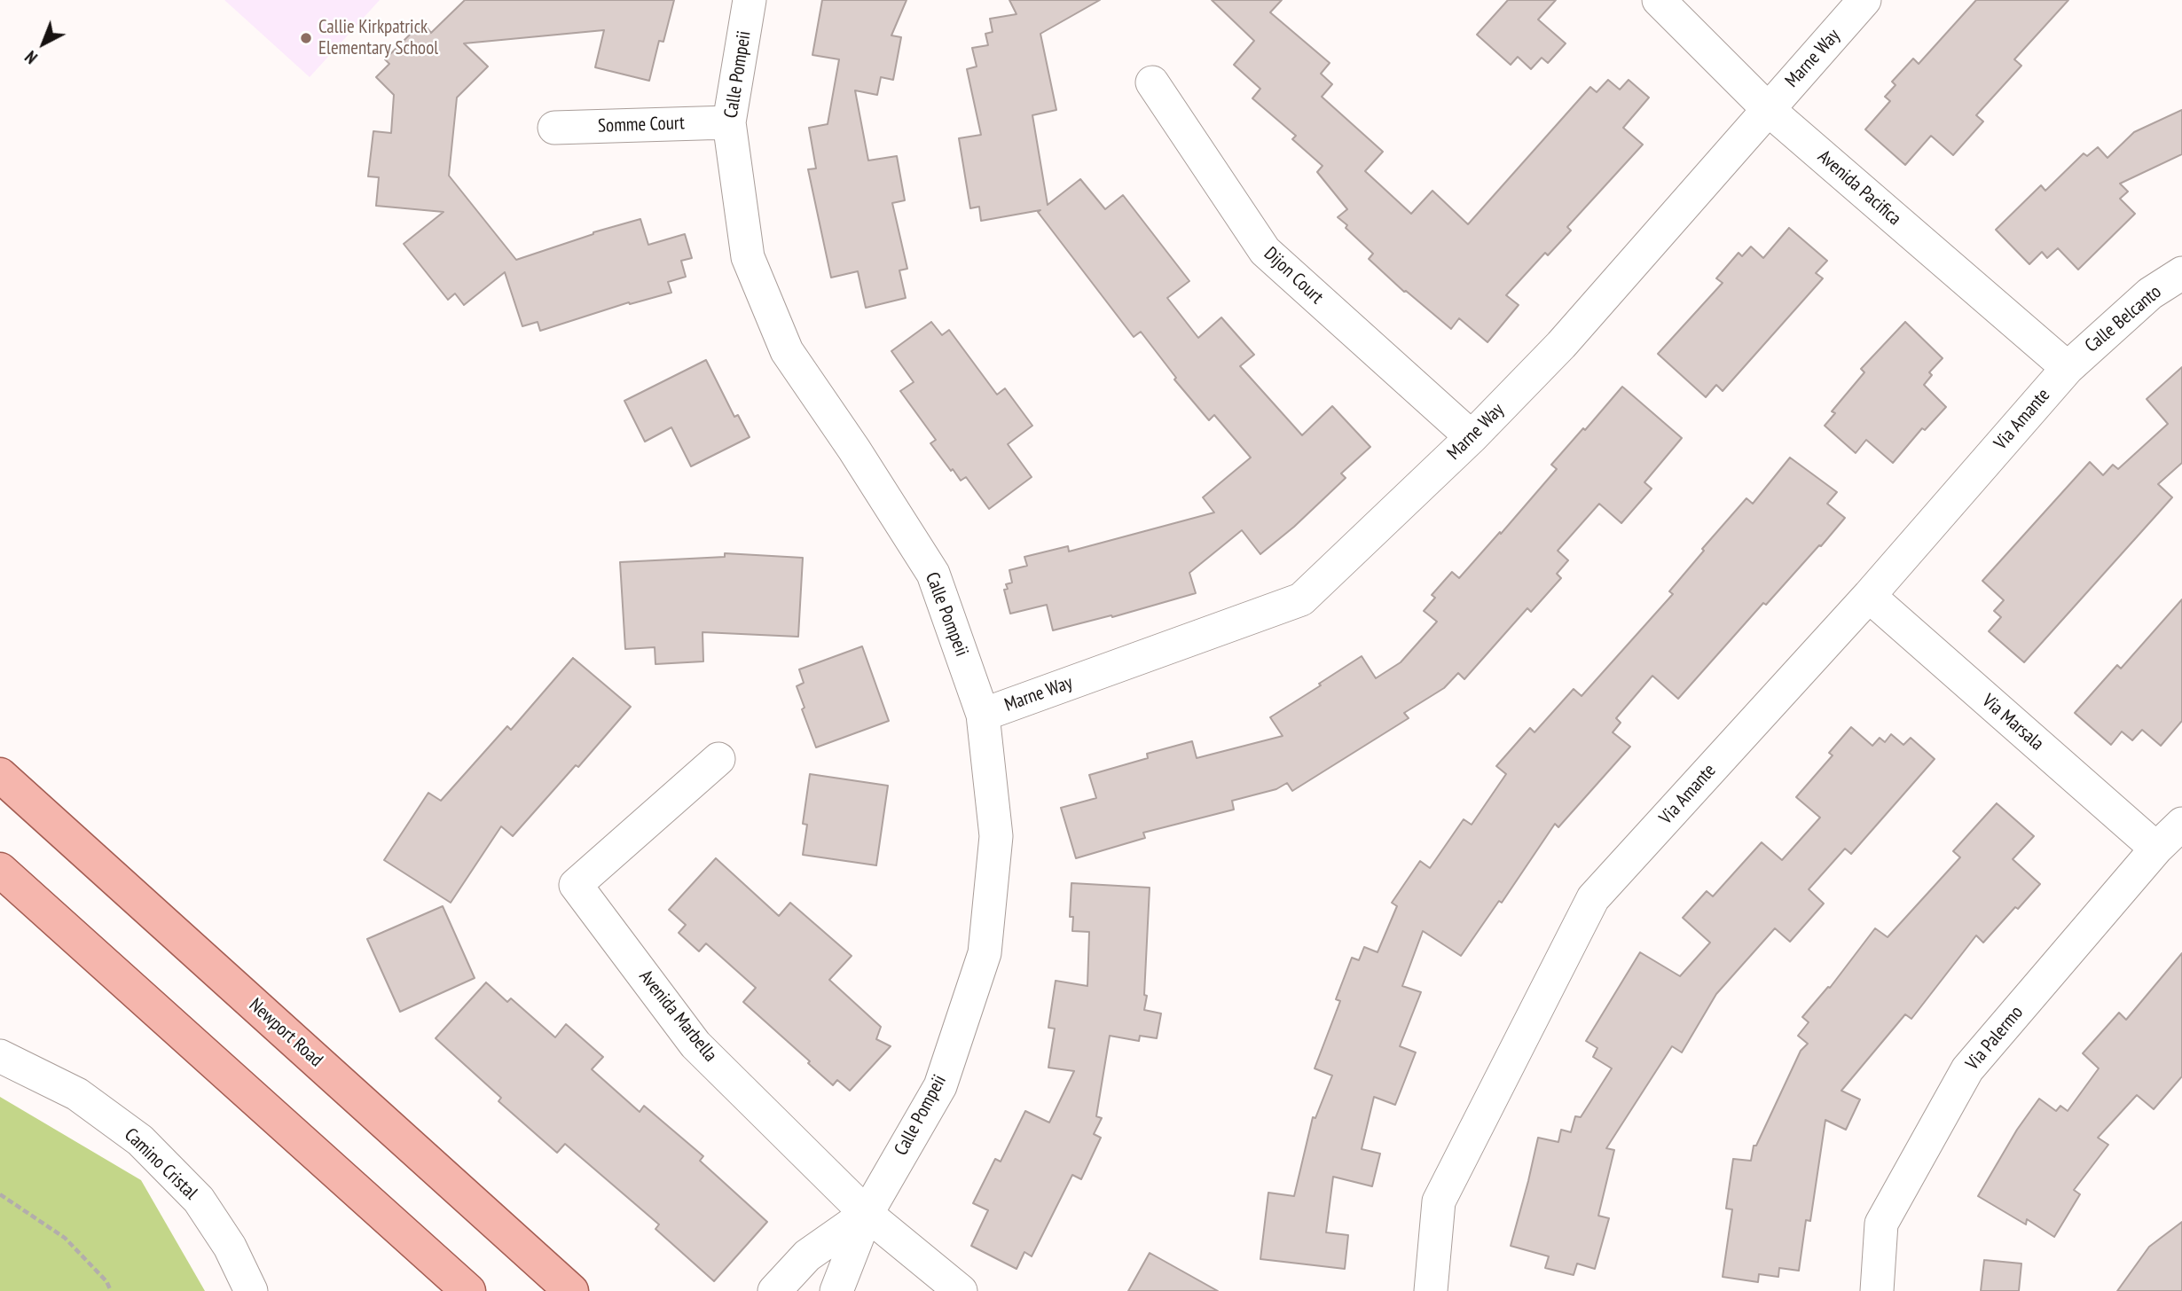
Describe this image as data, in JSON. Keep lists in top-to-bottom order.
{
  "streets": {
    "main road": ["Newport Road"],
    "street": [
      "Marne Way",
      "Calle Pompeii",
      "Somme Court",
      "Avenida Pacifica",
      "Dijon Court",
      "Calle Belcanto",
      "Via Amante",
      "Via Marsala",
      "Avenida Marbella",
      "Via Palermo",
      "Camino Cristal"
    ]
  },
  "crossings": [
    ["Marne Way", "Calle Pompeii"],
    ["Marne Way", "Avenida Pacifica"],
    ["Marne Way", "Dijon Court"],
    ["Calle Pompeii", "Somme Court"],
    ["Calle Pompeii", "Avenida Marbella"],
    ["Avenida Pacifica", "Calle Belcanto"],
    ["Avenida Pacifica", "Via Amante"],
    ["Calle Belcanto", "Via Amante"],
    ["Via Amante", "Via Marsala"],
    ["Via Marsala", "Via Palermo"]
  ],
  "places": ["Callie Kirkpatrick Elementary School"],
  "north": "bottom left"
}
